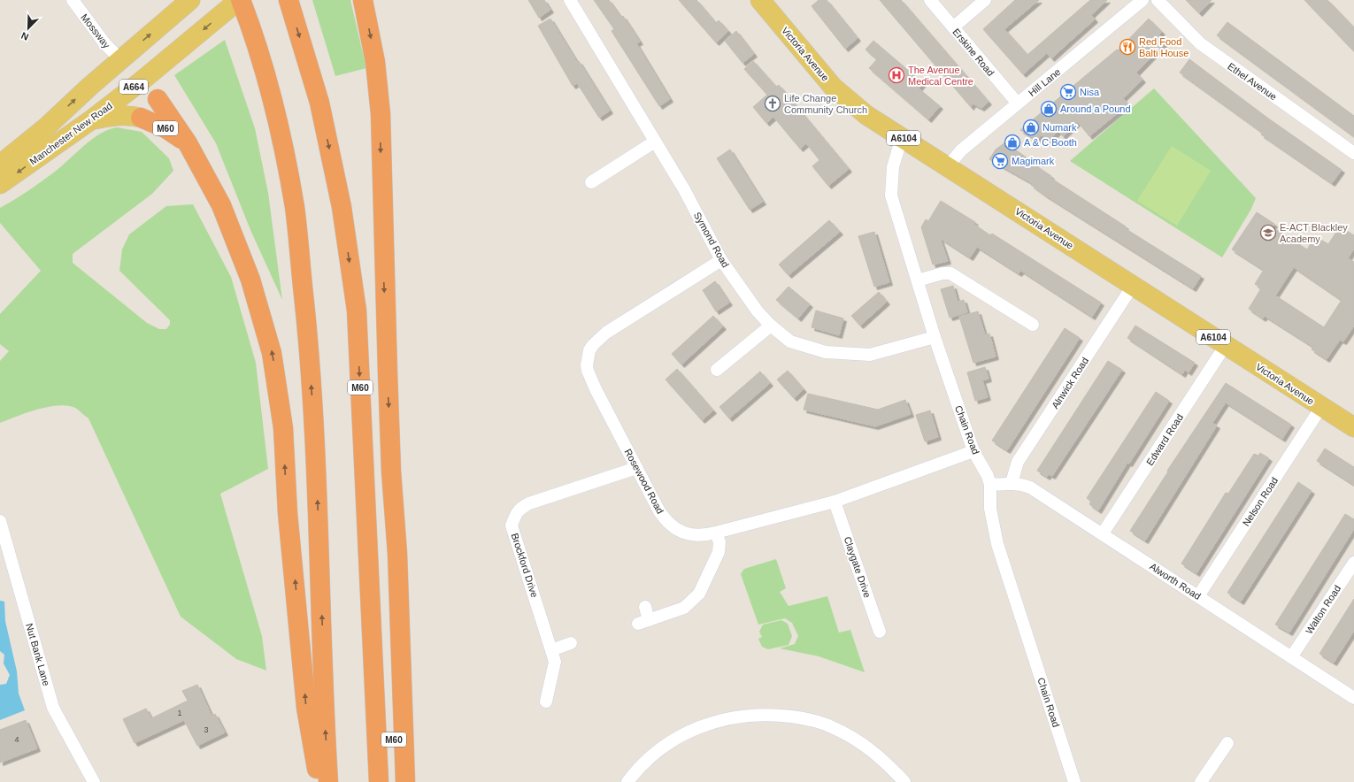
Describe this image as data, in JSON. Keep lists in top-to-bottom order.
{
  "streets": {
    "highway": ["M60"],
    "main road": [
      "Victoria Avenue",
      "A664",
      "Manchester New Road",
      "A6104"
    ],
    "street": [
      "Mossway",
      "Erskine Road",
      "Ethel Avenue",
      "Hill Lane",
      "Symond Road",
      "Alnwick Road",
      "Chain Road",
      "Edward Road",
      "Rosewood Road",
      "Nelson Road",
      "Brockford Drive",
      "Claygate Drive",
      "Alworth Road",
      "Walton Road",
      "Nut Bank Lane"
    ]
  },
  "crossings": [
    ["Mossway", "Manchester New Road"],
    ["Erskine Road", "Hill Lane"],
    ["Victoria Avenue", "Hill Lane"],
    ["Victoria Avenue", "Alnwick Road"],
    ["Victoria Avenue", "Chain Road"],
    ["Victoria Avenue", "Edward Road"],
    ["Victoria Avenue", "Nelson Road"],
    ["Symond Road", "Chain Road"],
    ["Symond Road", "Rosewood Road"],
    ["Alnwick Road", "Alworth Road"],
    ["Chain Road", "Rosewood Road"],
    ["Chain Road", "Alworth Road"],
    ["Edward Road", "Alworth Road"],
    ["Rosewood Road", "Brockford Drive"],
    ["Rosewood Road", "Claygate Drive"],
    ["Nelson Road", "Alworth Road"],
    ["Alworth Road", "Walton Road"]
  ],
  "places": {
    "restaurant": ["Red Food Balti House"],
    "hospital": ["The Avenue Medical Centre"],
    "supermarket": ["Nisa", "Magimark"],
    "church": ["Life Change Community Church"],
    "shop": ["Around a Pound", "Numark", "A & C Booth"],
    "school or university": ["E-ACT Blackley Academy"]
  },
  "house_numbers": ["1", "3", "4"],
  "north": "bottom left"
}
